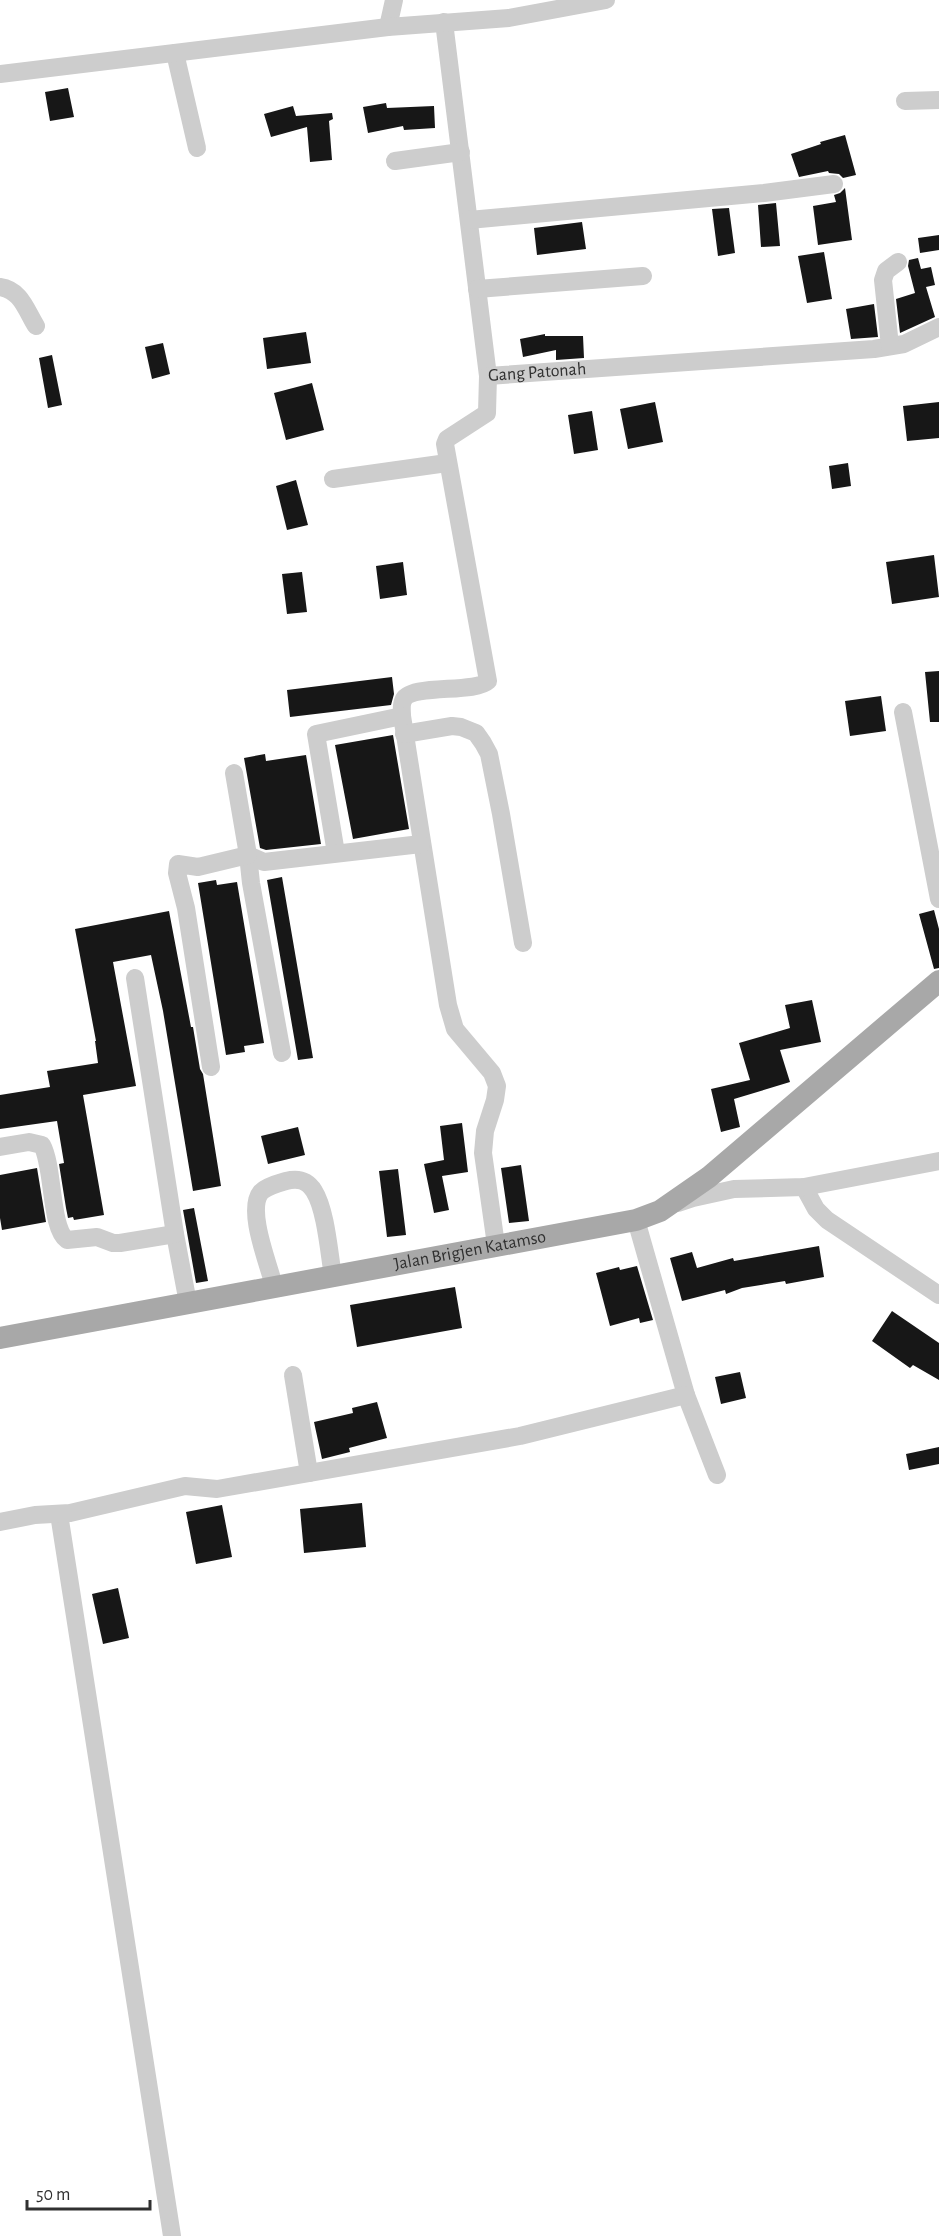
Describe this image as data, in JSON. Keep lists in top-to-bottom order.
{
  "streets": {
    "main road": ["Jalan Brigjen Katamso"],
    "street": ["Gang Patonah"]
  },
  "scale_bar": "50 m"
}
